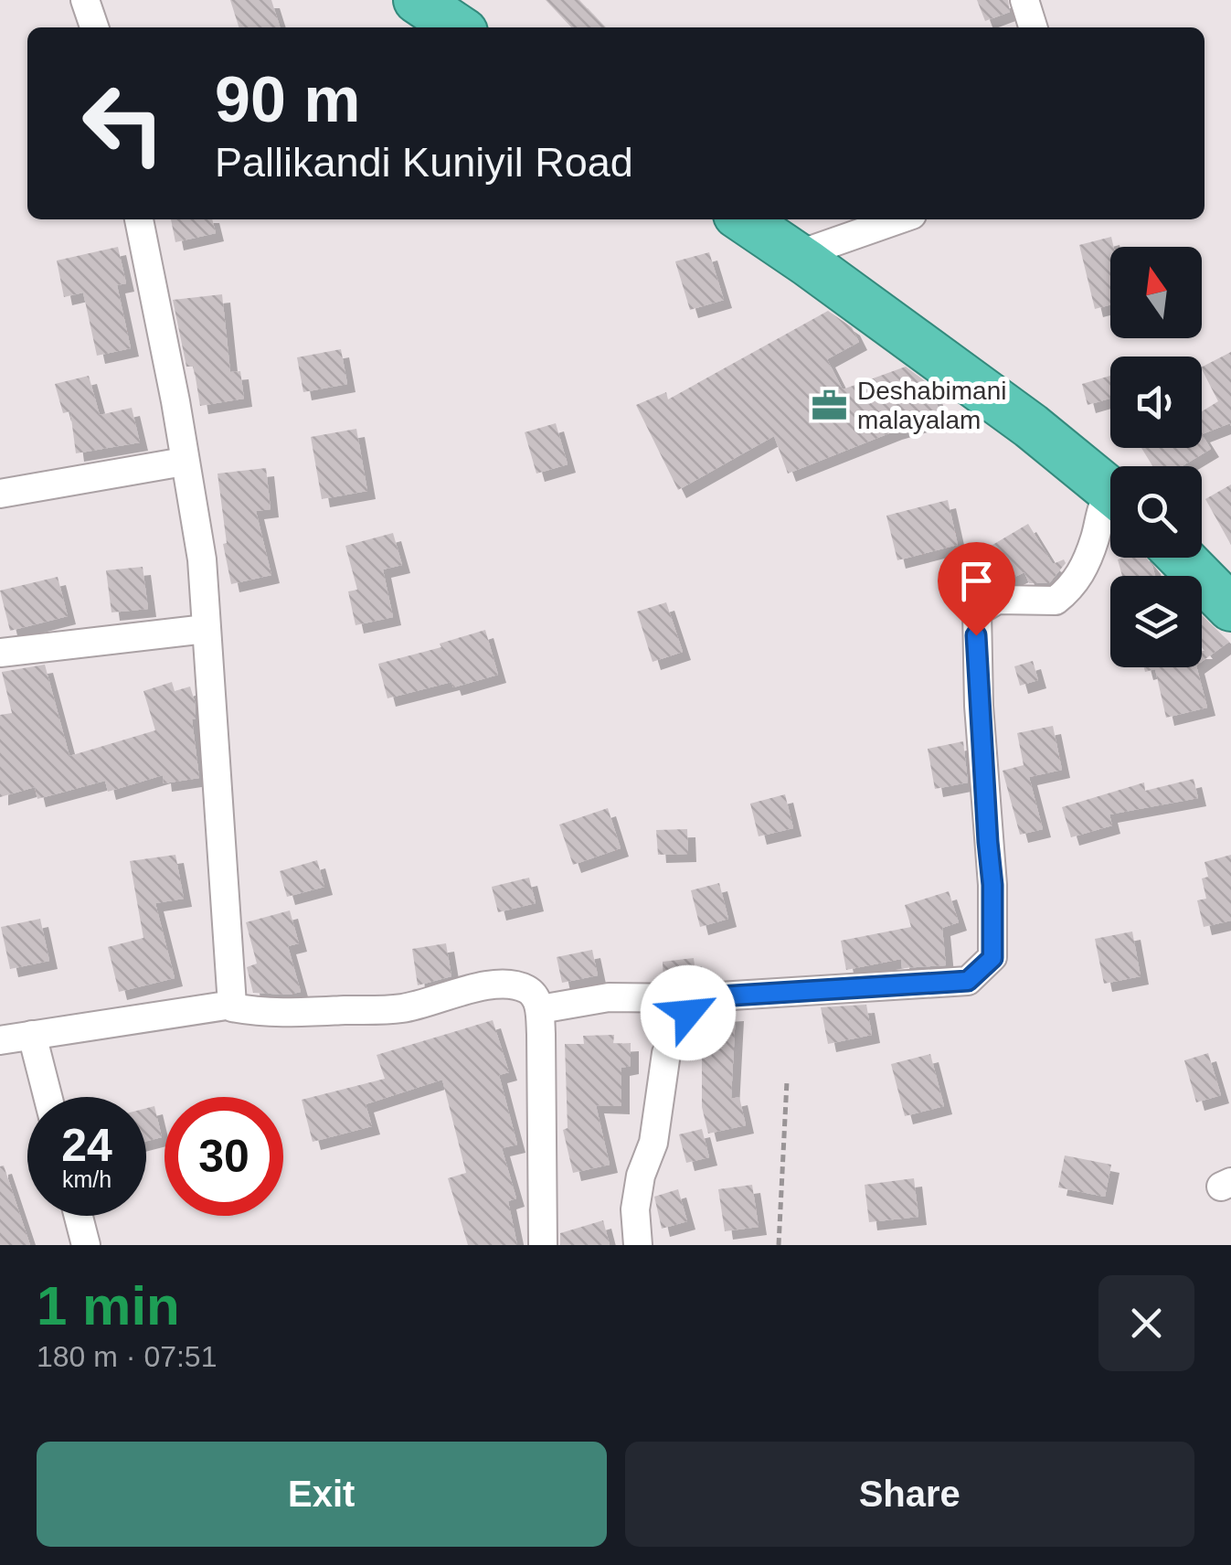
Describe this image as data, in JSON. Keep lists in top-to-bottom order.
{
  "places": {
    "office": ["Deshabimani malayalam"]
  },
  "north": "top",
  "page": {
    "turn": ["90 m", "Pallikandi Kuniyil Road"],
    "speed": "24 km/h",
    "limit": "30",
    "heading": ["1 min", "180 m · 07:51"],
    "buttons": ["Exit", "Share"]
  }
}
